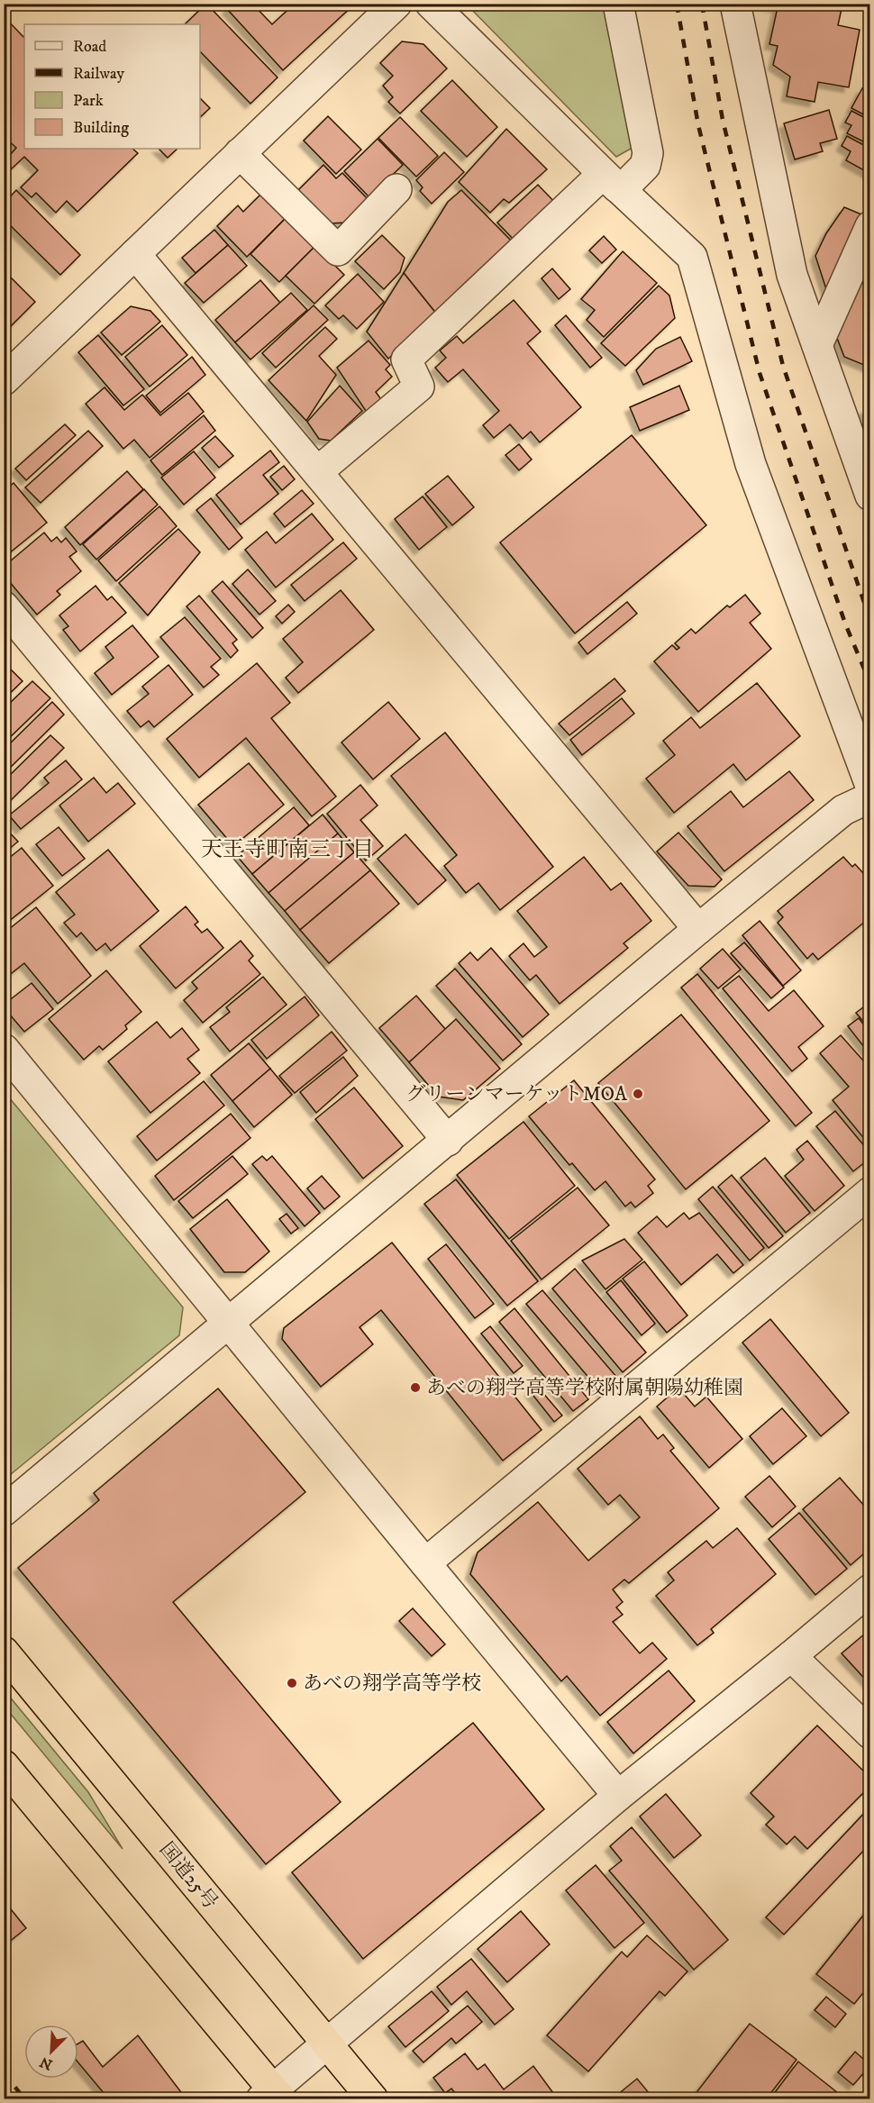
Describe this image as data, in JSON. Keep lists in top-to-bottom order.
{
  "streets": {
    "highway": ["国道25号"]
  },
  "districts": ["天王寺町南三丁目"],
  "places": ["グリーンマーケットMOA", "あべの翔学高等学校附属朝陽幼稚園", "あべの翔学高等学校"],
  "legend": [
    "Road",
    "Railway",
    "Park",
    "Building"
  ],
  "north": "bottom left"
}
